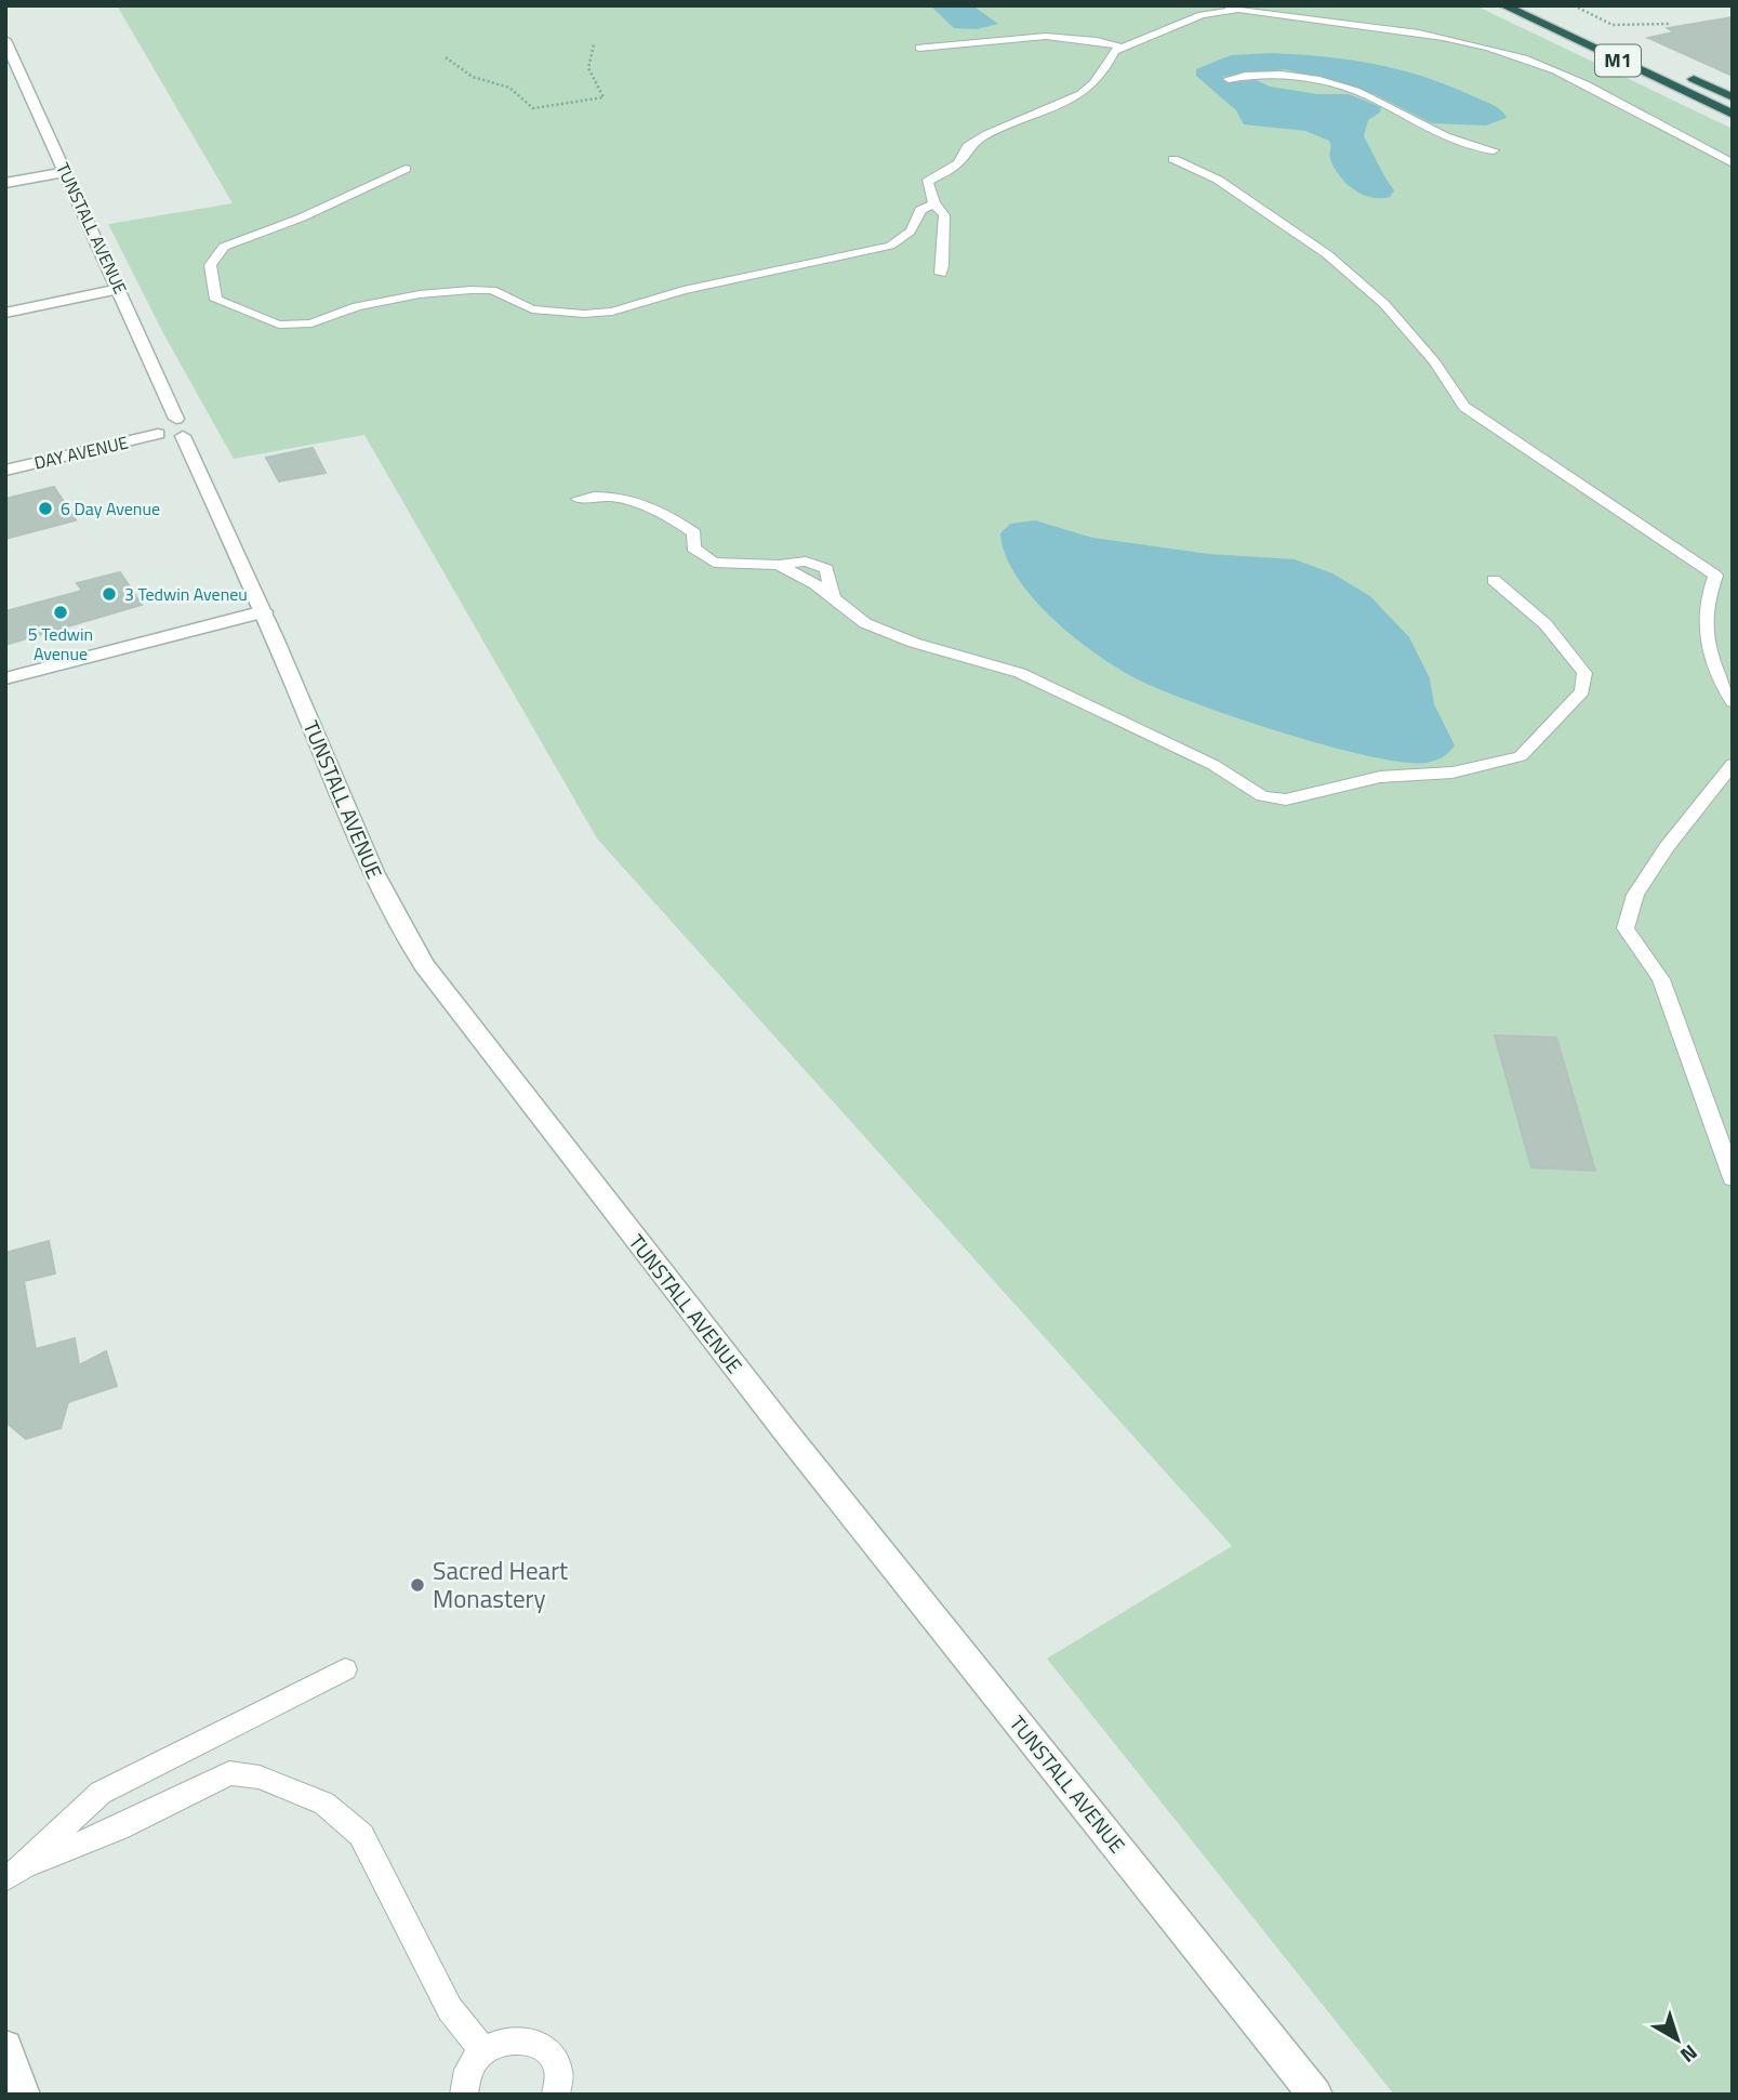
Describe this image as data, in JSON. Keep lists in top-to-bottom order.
{
  "streets": {
    "highway": ["M1"],
    "street": ["TUNSTALL AVENUE", "DAY AVENUE"]
  },
  "crossings": [
    ["TUNSTALL AVENUE", "DAY AVENUE"]
  ],
  "places": [
    "6 Day Avenue",
    "3 Tedwin Aveneu",
    "5 Tedwin Avenue",
    "Sacred Heart Monastery"
  ],
  "north": "bottom right"
}
